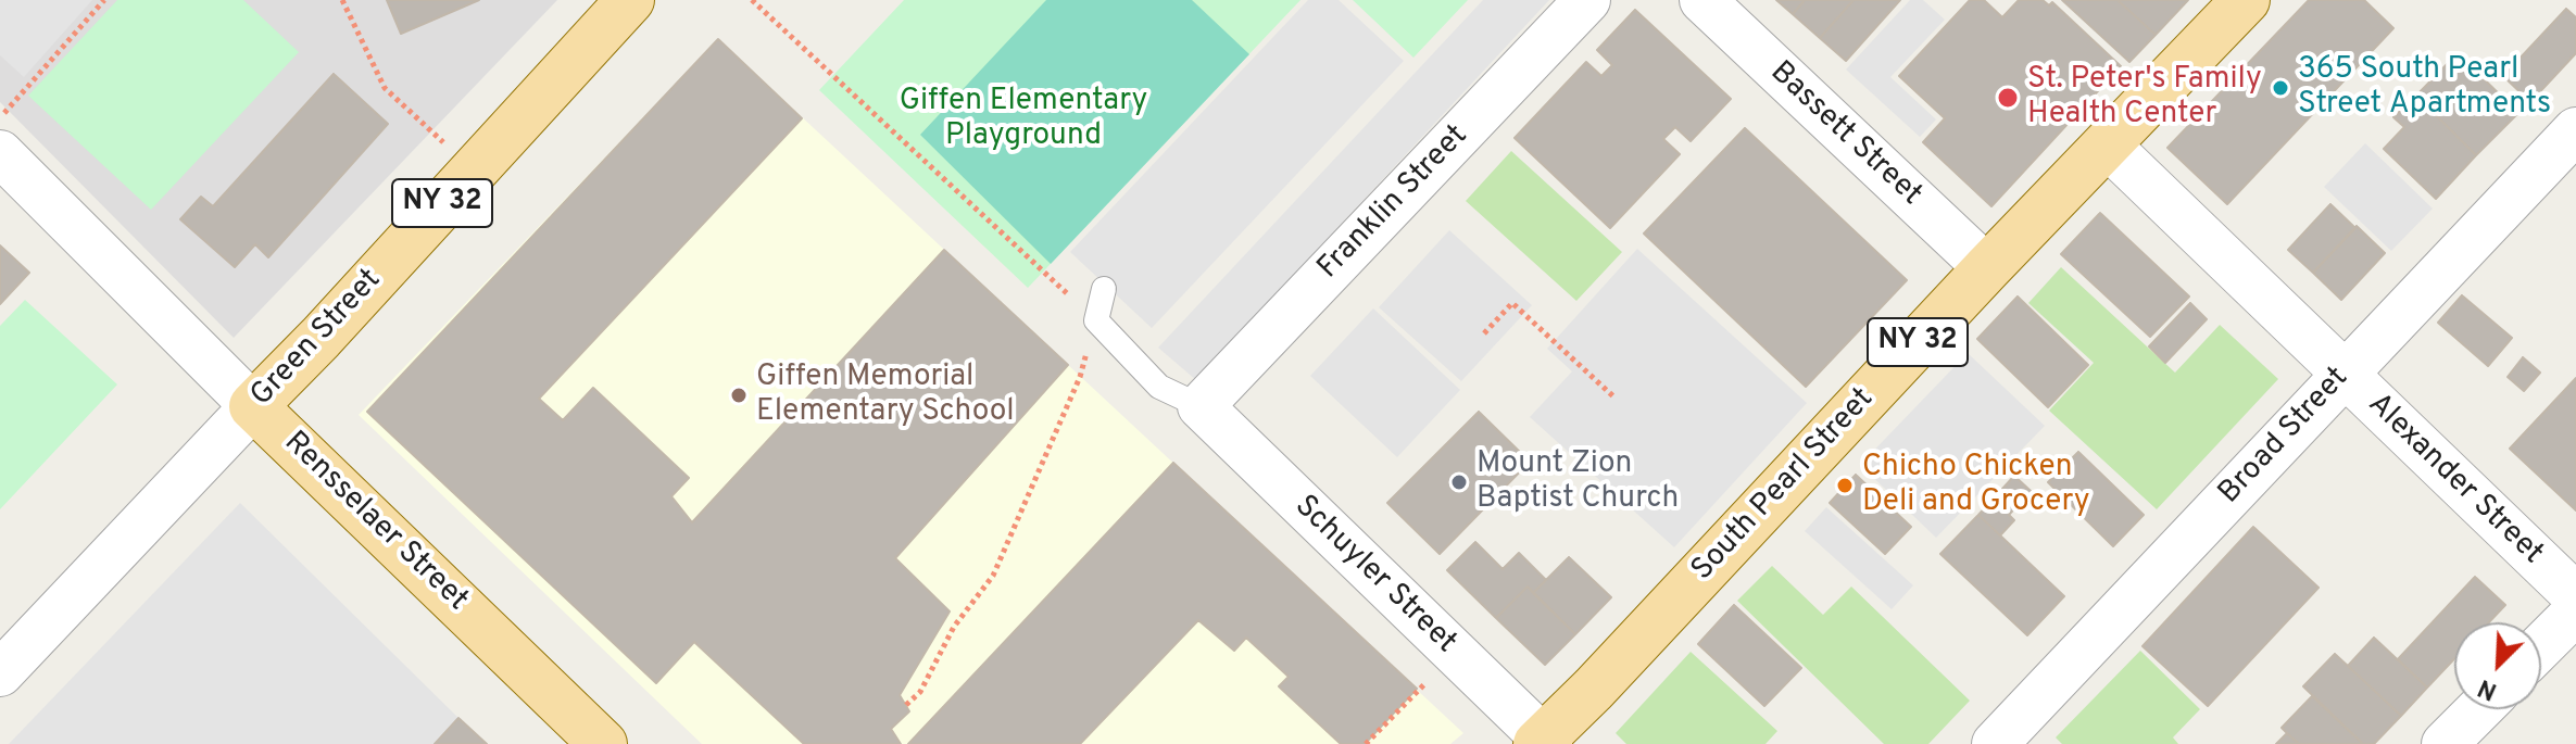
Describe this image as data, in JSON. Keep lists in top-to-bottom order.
{
  "streets": {
    "main road": [
      "NY 32",
      "Green Street",
      "South Pearl Street",
      "Rensselaer Street"
    ],
    "street": [
      "Bassett Street",
      "Franklin Street",
      "Broad Street",
      "Alexander Street",
      "Schuyler Street"
    ]
  },
  "crossings": [
    ["Bassett Street", "South Pearl Street"],
    ["Franklin Street", "Schuyler Street"],
    ["Green Street", "Rensselaer Street"],
    ["Broad Street", "Alexander Street"],
    ["Alexander Street", "South Pearl Street"],
    ["South Pearl Street", "Schuyler Street"]
  ],
  "parks": ["Giffen Elementary Playground"],
  "places": [
    "365 South Pearl Street Apartments",
    "St. Peter's Family Health Center",
    "Giffen Memorial Elementary School",
    "Mount Zion Baptist Church",
    "Chicho Chicken Deli and Grocery"
  ],
  "north": "bottom left"
}
